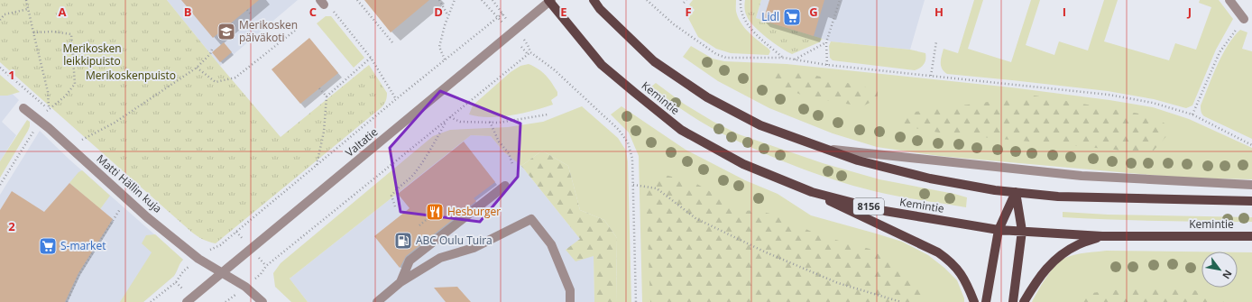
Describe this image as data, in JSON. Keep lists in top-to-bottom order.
{
  "streets": {
    "main road": ["Kemintie", "8156"],
    "street": ["Valtatie", "Matti Hällin kuja"]
  },
  "crossings": [
    ["Kemintie", "Valtatie"],
    ["Valtatie", "Matti Hällin kuja"]
  ],
  "parks": ["Merikosken leikkipuisto", "Merikoskenpuisto"],
  "places": {
    "supermarket": ["Lidl", "S-market"],
    "school or university": ["Merikosken päiväkoti"],
    "restaurant": ["Hesburger"],
    "fuel station": ["ABC Oulu Tuira"]
  },
  "north": "bottom right",
  "grid": {
    "columns": [
      "A",
      "B",
      "C",
      "D",
      "E",
      "F",
      "G",
      "H",
      "I",
      "J"
    ],
    "rows": ["1", "2"]
  }
}
